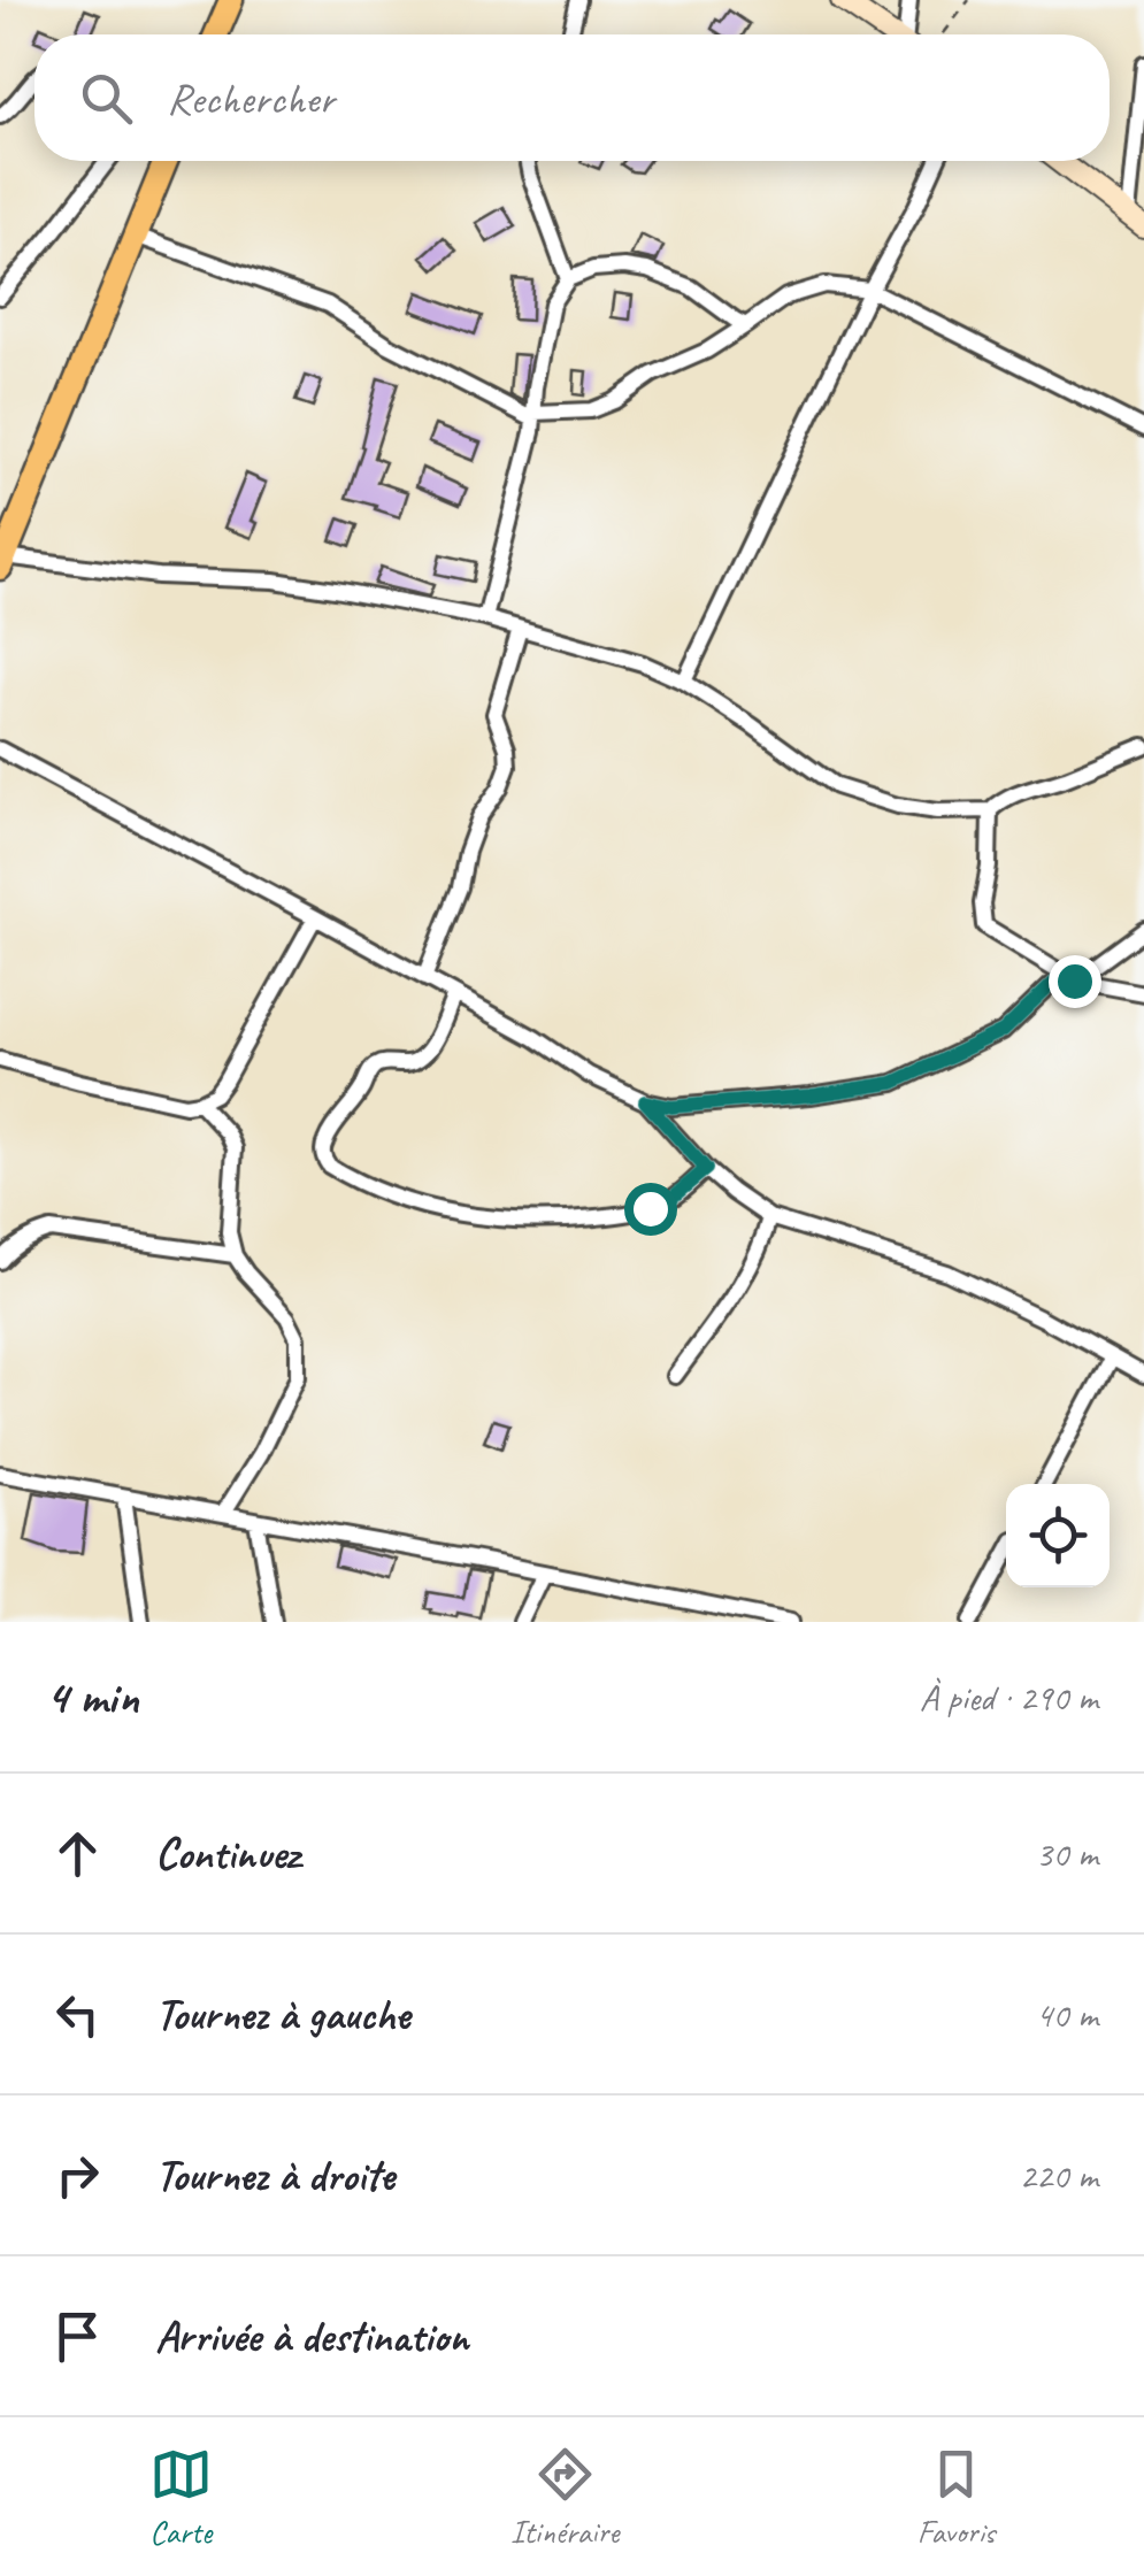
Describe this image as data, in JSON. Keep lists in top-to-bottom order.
{
  "page": {
    "search": "Rechercher",
    "heading": ["4 min", "À pied · 290 m"],
    "list": [
      ["Continuez", "30 m"],
      ["Tournez à gauche", "40 m"],
      ["Tournez à droite", "220 m"],
      "Arrivée à destination"
    ],
    "nav": ["Carte", "Itinéraire", "Favoris"]
  }
}
